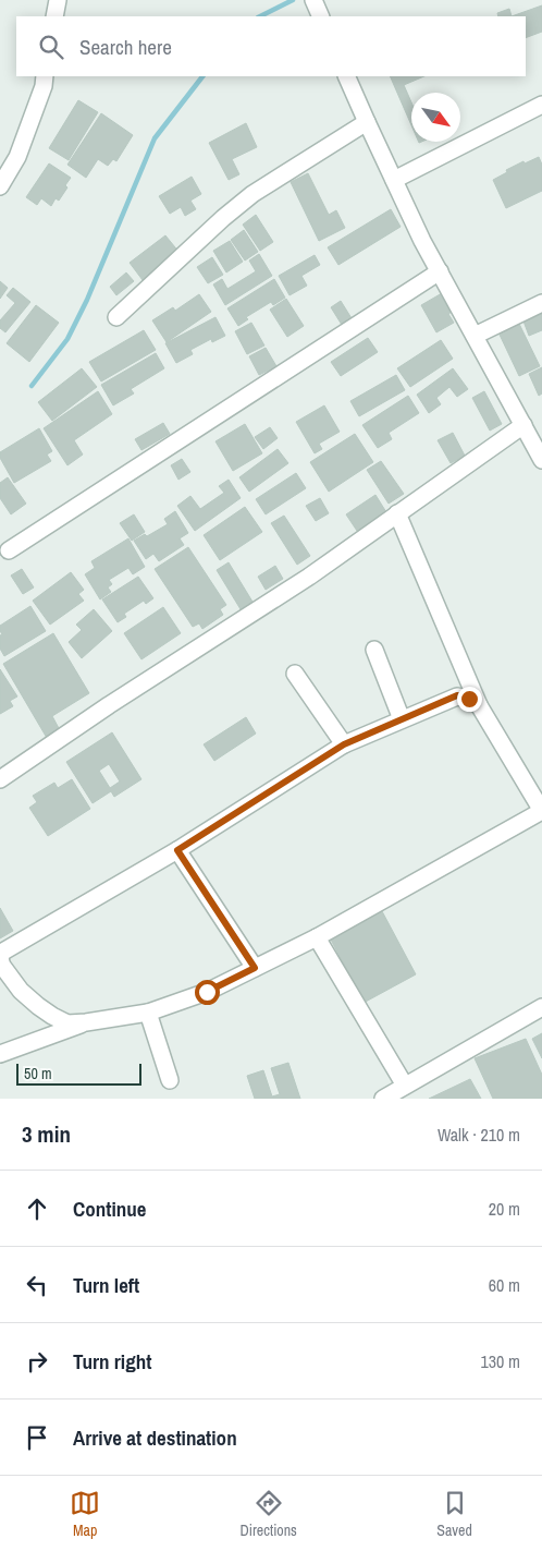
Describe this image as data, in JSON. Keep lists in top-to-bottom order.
{
  "scale_bar": "50 m",
  "north": "bottom right",
  "page": {
    "search": "Search here",
    "scale": "50 m",
    "heading": ["3 min", "Walk · 210 m"],
    "list": [
      ["Continue", "20 m"],
      ["Turn left", "60 m"],
      ["Turn right", "130 m"],
      "Arrive at destination"
    ],
    "nav": ["Map", "Directions", "Saved"]
  }
}
